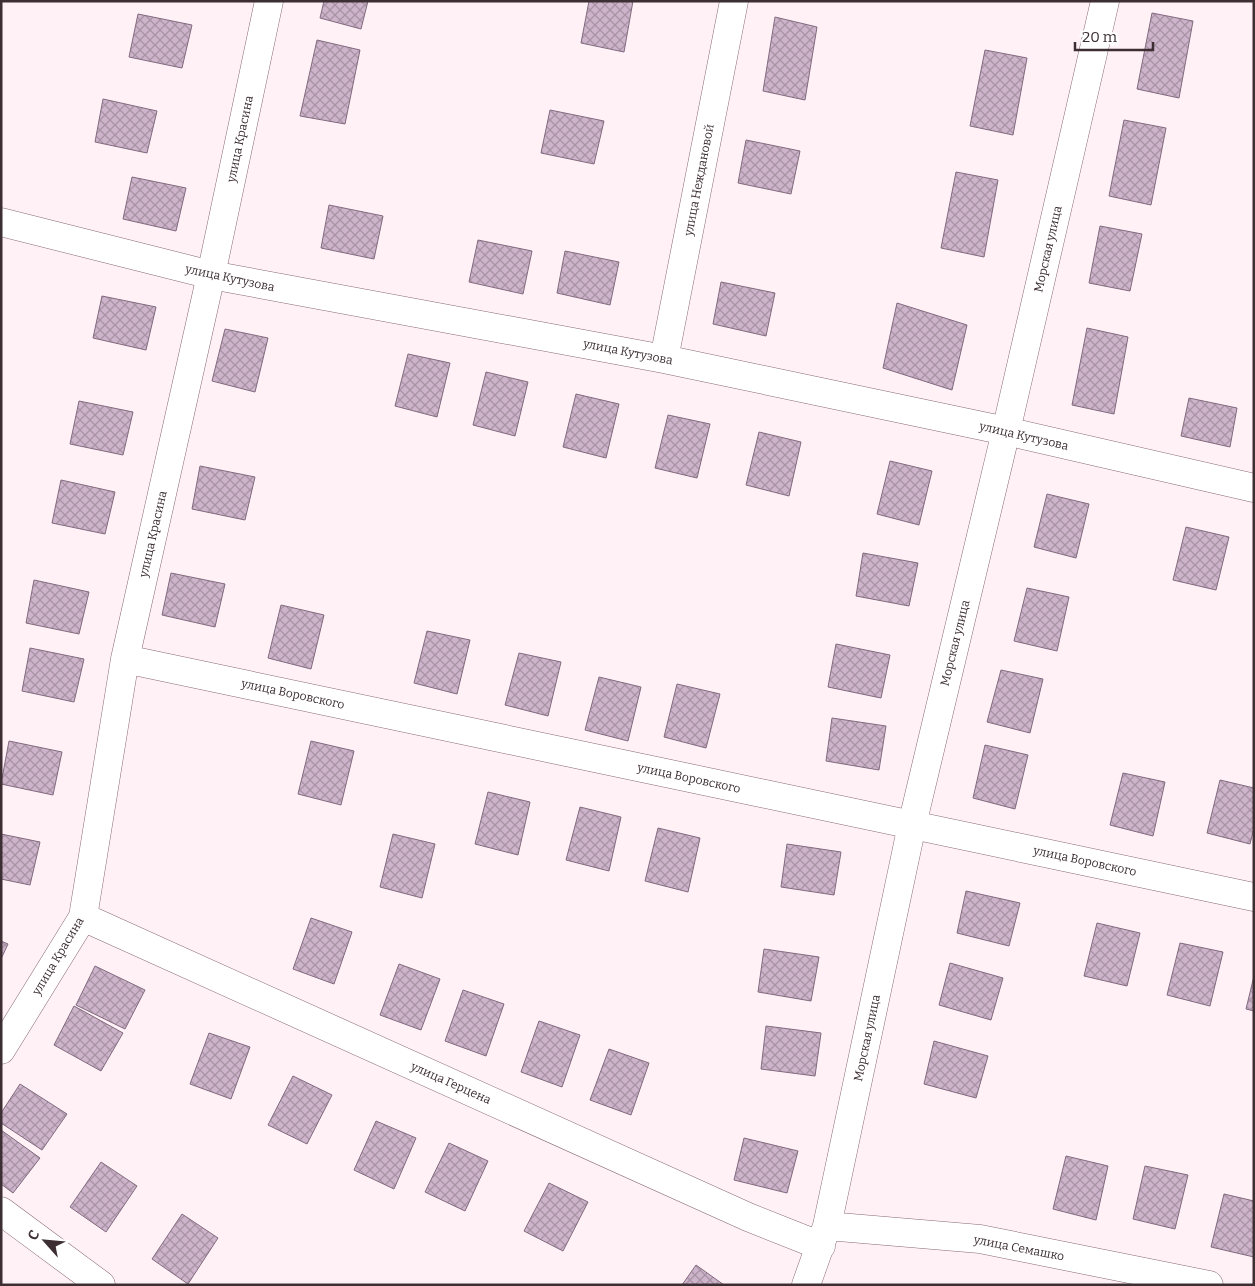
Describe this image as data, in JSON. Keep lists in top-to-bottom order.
{
  "streets": {
    "street": [
      "улица Красина",
      "улица Неждановой",
      "Морская улица",
      "улица Кутузова",
      "улица Воровского",
      "улица Герцена",
      "улица Семашко"
    ]
  },
  "crossings": [
    ["улица Красина", "улица Кутузова"],
    ["улица Красина", "улица Воровского"],
    ["улица Красина", "улица Герцена"],
    ["улица Неждановой", "улица Кутузова"],
    ["Морская улица", "улица Кутузова"],
    ["Морская улица", "улица Воровского"],
    ["Морская улица", "улица Герцена"],
    ["Морская улица", "улица Семашко"],
    ["улица Герцена", "улица Семашко"]
  ],
  "scale_bar": "20 m",
  "north": "top left"
}
